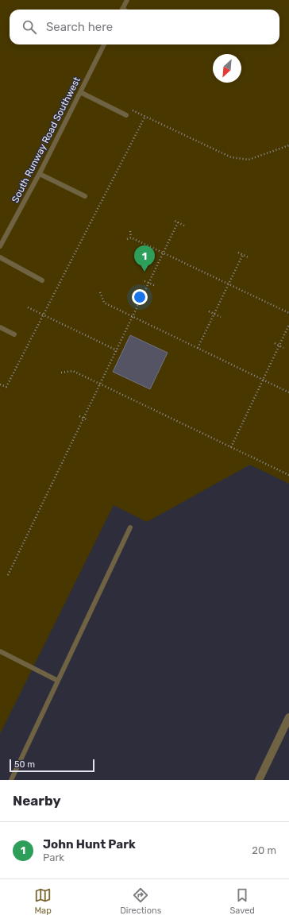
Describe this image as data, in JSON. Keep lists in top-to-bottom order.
{
  "streets": {
    "lane": ["South Runway Road Southwest"]
  },
  "scale_bar": "50 m",
  "north": "bottom left",
  "page": {
    "search": "Search here",
    "pins": "1",
    "scale": "50 m",
    "heading": "Nearby",
    "list": [
      {
        "mark": "1",
        "name": "John Hunt Park",
        "note": "Park",
        "value": "20 m"
      }
    ],
    "nav": ["Map", "Directions", "Saved"]
  }
}
